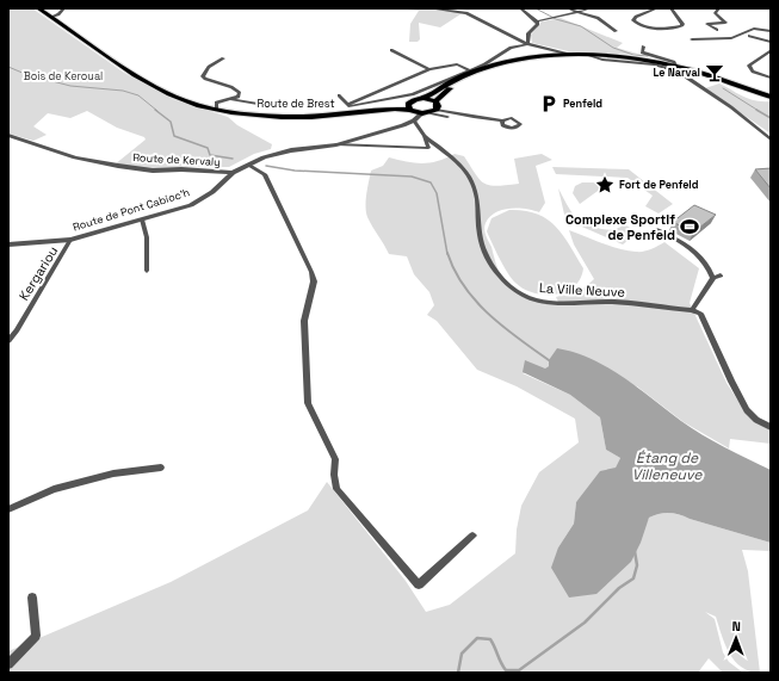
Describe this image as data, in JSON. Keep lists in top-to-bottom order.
{
  "streets": {
    "main road": ["Route de Brest"],
    "street": [
      "Route de Kervaly",
      "Route de Pont Cabioc'h",
      "Kergariou",
      "La Ville Neuve"
    ]
  },
  "crossings": [
    ["Route de Brest", "Route de Pont Cabioc'h"],
    ["Route de Kervaly", "Route de Pont Cabioc'h"],
    ["Route de Pont Cabioc'h", "Kergariou"]
  ],
  "water": ["Étang de Villeneuve"],
  "parks": ["Bois de Keroual"],
  "places": {
    "bar": ["Le Narval"],
    "parking": ["Penfeld"],
    "place": ["Fort de Penfeld"],
    "sports": ["Complexe Sportif de Penfeld"]
  },
  "north": "top"
}
